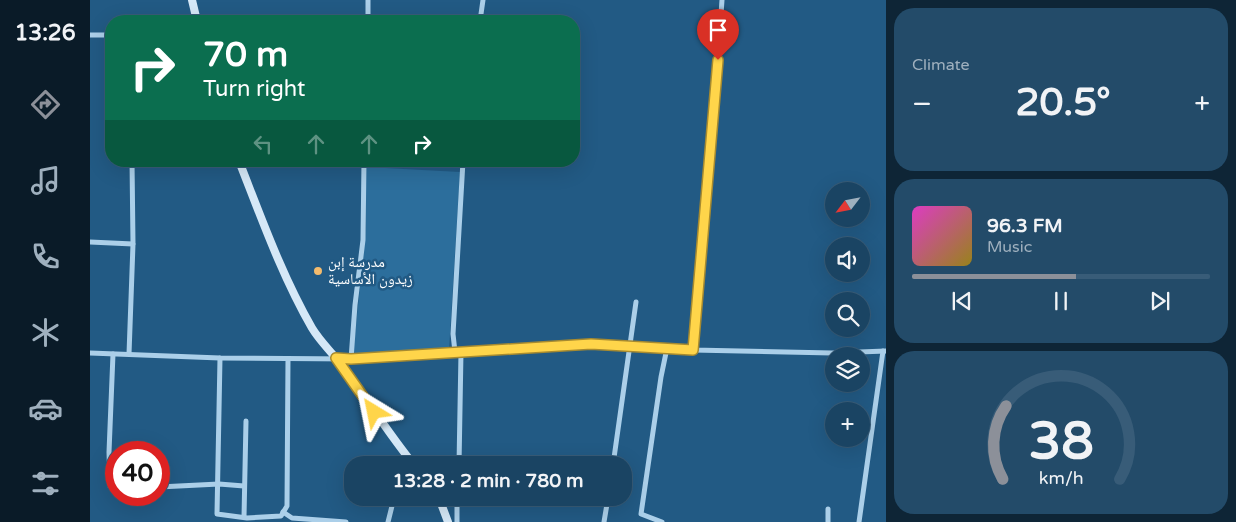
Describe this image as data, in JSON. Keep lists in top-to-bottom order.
{
  "places": ["مدرسة إبن زيدون الأساسية"],
  "north": "bottom left",
  "page": {
    "tabs": "13:26",
    "tile": "Climate",
    "turn": ["70 m", "Turn right"],
    "heat": ["−", "20.5°", "+"],
    "map_buttons": "+",
    "song": ["96.3 FM", "Music"],
    "limit": "40",
    "trip": "13:28 · 2 min · 780 m",
    "gauge": ["38", "km/h"]
  }
}
